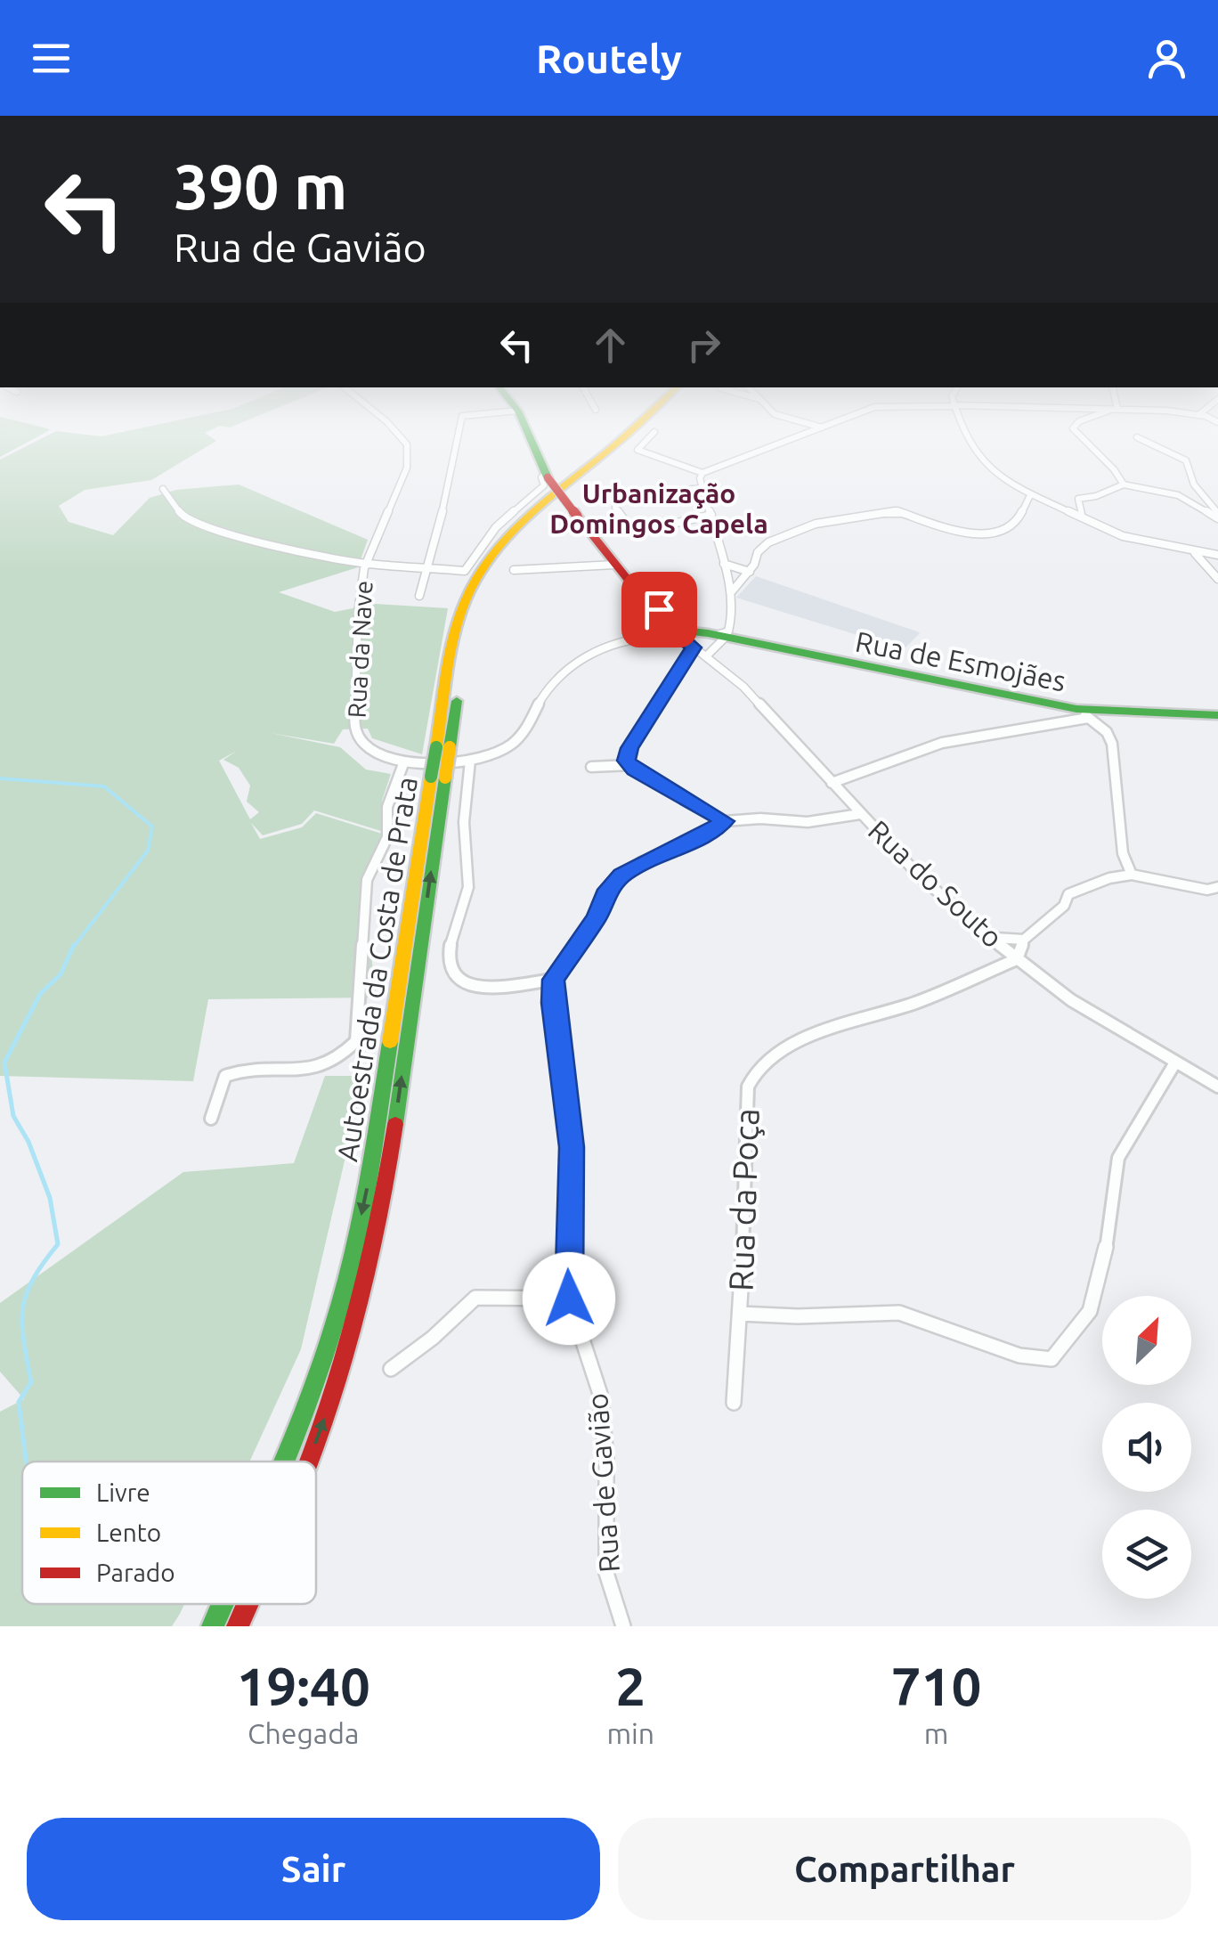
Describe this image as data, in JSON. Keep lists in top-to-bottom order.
{
  "streets": {
    "main road": ["Rua de Esmojães", "Autoestrada da Costa de Prata"],
    "street": [
      "Rua da Nave",
      "Rua do Souto",
      "Rua da Poça",
      "Rua de Gavião"
    ]
  },
  "crossings": [
    ["Rua da Nave", "Rua de Esmojães"],
    ["Rua da Nave", "Rua do Souto"],
    ["Rua de Esmojães", "Rua do Souto"],
    ["Rua do Souto", "Rua da Poça"]
  ],
  "districts": ["Urbanização Domingos Capela"],
  "legend": ["Livre", "Lento", "Parado"],
  "north": "top right",
  "page": {
    "header": "Routely",
    "turn": ["390 m", "Rua de Gavião"],
    "eta": [
      "19:40",
      "Chegada",
      "2",
      "min",
      "710",
      "m"
    ],
    "buttons": ["Sair", "Compartilhar"]
  }
}
